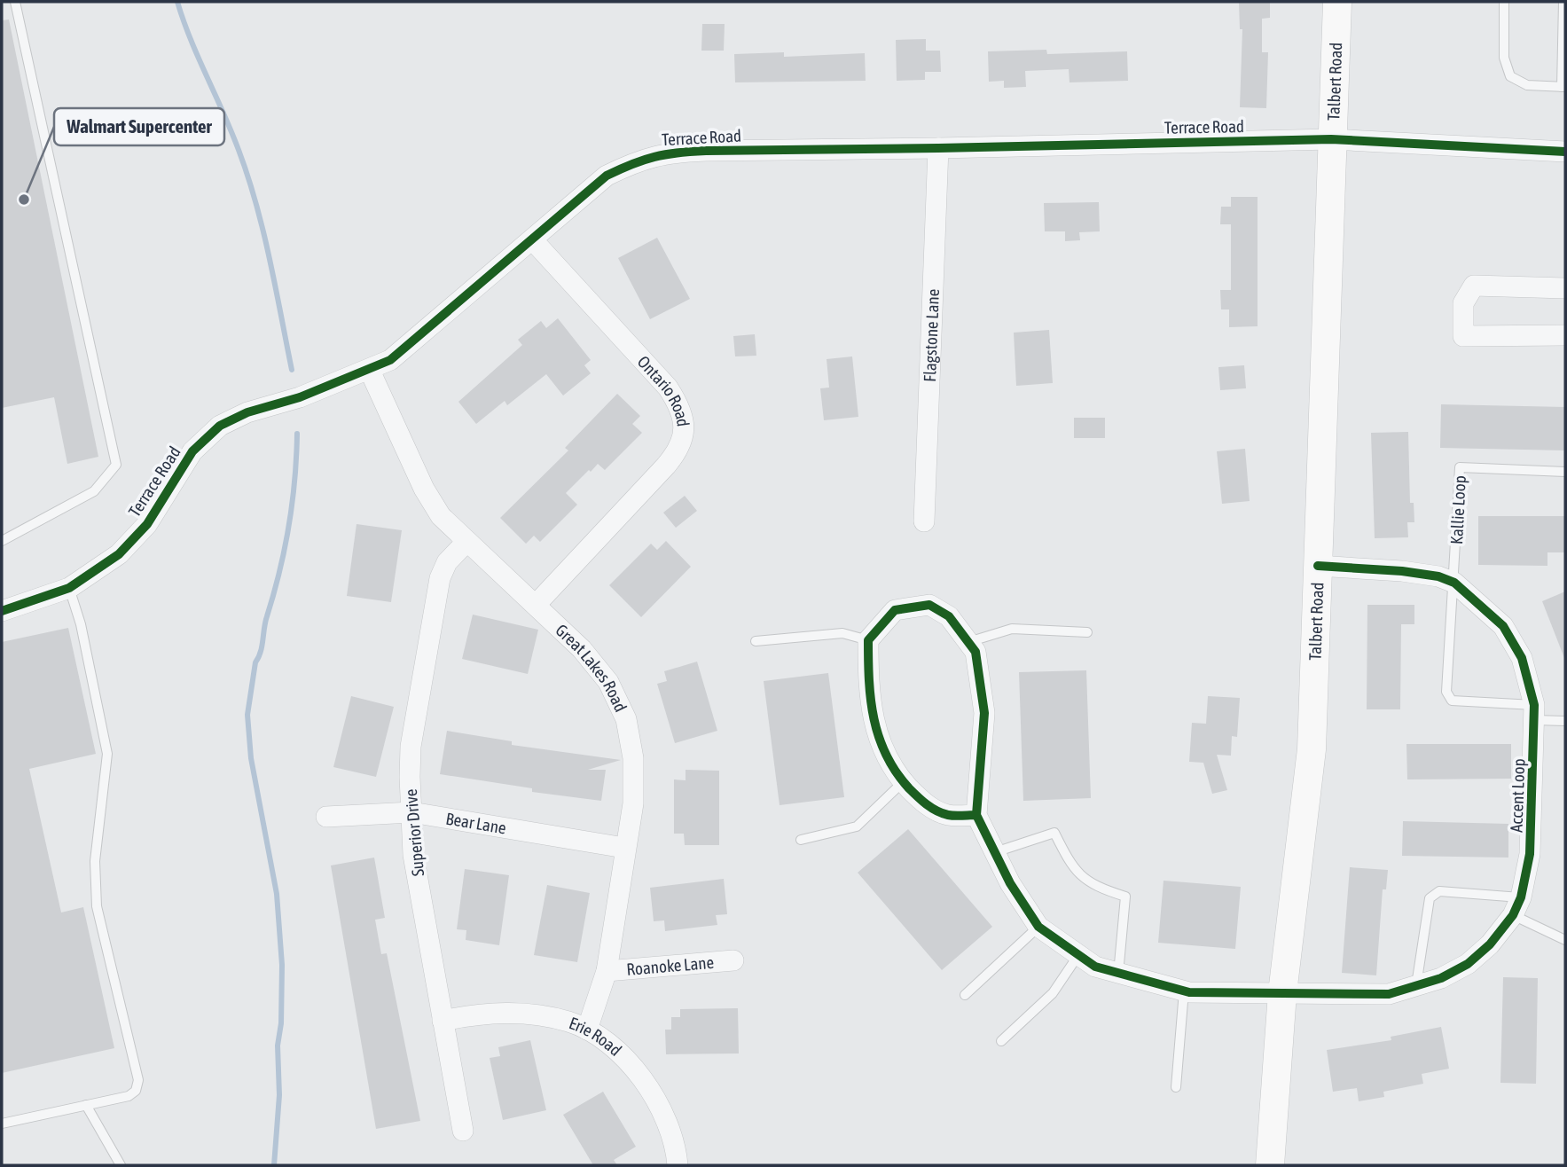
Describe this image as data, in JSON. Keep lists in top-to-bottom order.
{
  "streets": {
    "street": [
      "Talbert Road",
      "Terrace Road",
      "Flagstone Lane",
      "Ontario Road",
      "Great Lakes Road",
      "Accent Loop",
      "Bear Lane",
      "Superior Drive",
      "Roanoke Lane",
      "Erie Road"
    ],
    "lane": ["Kallie Loop"]
  },
  "crossings": [
    ["Talbert Road", "Terrace Road"],
    ["Talbert Road", "Accent Loop"],
    ["Terrace Road", "Flagstone Lane"],
    ["Terrace Road", "Ontario Road"],
    ["Terrace Road", "Great Lakes Road"],
    ["Ontario Road", "Great Lakes Road"],
    ["Kallie Loop", "Accent Loop"],
    ["Great Lakes Road", "Bear Lane"],
    ["Great Lakes Road", "Superior Drive"],
    ["Great Lakes Road", "Roanoke Lane"],
    ["Great Lakes Road", "Erie Road"],
    ["Bear Lane", "Superior Drive"],
    ["Superior Drive", "Erie Road"]
  ],
  "places": ["Walmart Supercenter"]
}
